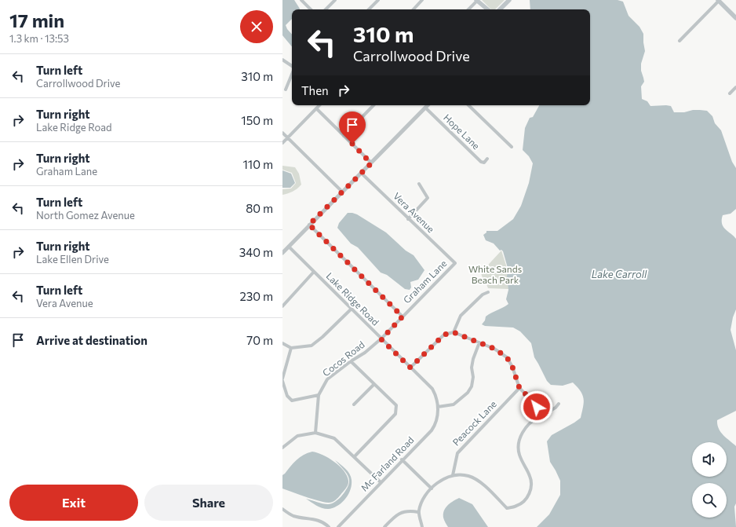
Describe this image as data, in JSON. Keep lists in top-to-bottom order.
{
  "streets": {
    "street": [
      "Hope Lane",
      "Vera Avenue",
      "Graham Lane",
      "Lake Ridge Road",
      "Cocos Road",
      "Peacock Lane",
      "Mc Farland Road"
    ]
  },
  "crossings": [
    ["Vera Avenue", "Graham Lane"],
    ["Graham Lane", "Lake Ridge Road"],
    ["Graham Lane", "Cocos Road"],
    ["Lake Ridge Road", "Cocos Road"],
    ["Lake Ridge Road", "Mc Farland Road"]
  ],
  "water": ["Lake Carroll"],
  "parks": ["White Sands Beach Park"],
  "page": {
    "heading": ["17 min", "1.3 km · 13:53"],
    "turn": ["310 m", "Carrollwood Drive"],
    "list": [
      {
        "name": "Turn left",
        "note": "Carrollwood Drive",
        "value": "310 m"
      },
      {
        "name": "Turn right",
        "note": "Lake Ridge Road",
        "value": "150 m"
      },
      {
        "name": "Turn right",
        "note": "Graham Lane",
        "value": "110 m"
      },
      {
        "name": "Turn left",
        "note": "North Gomez Avenue",
        "value": "80 m"
      },
      {
        "name": "Turn right",
        "note": "Lake Ellen Drive",
        "value": "340 m"
      },
      {
        "name": "Turn left",
        "note": "Vera Avenue",
        "value": "230 m"
      },
      {
        "name": "Arrive at destination",
        "value": "70 m"
      }
    ],
    "then": "Then",
    "buttons": ["Exit", "Share"]
  }
}
